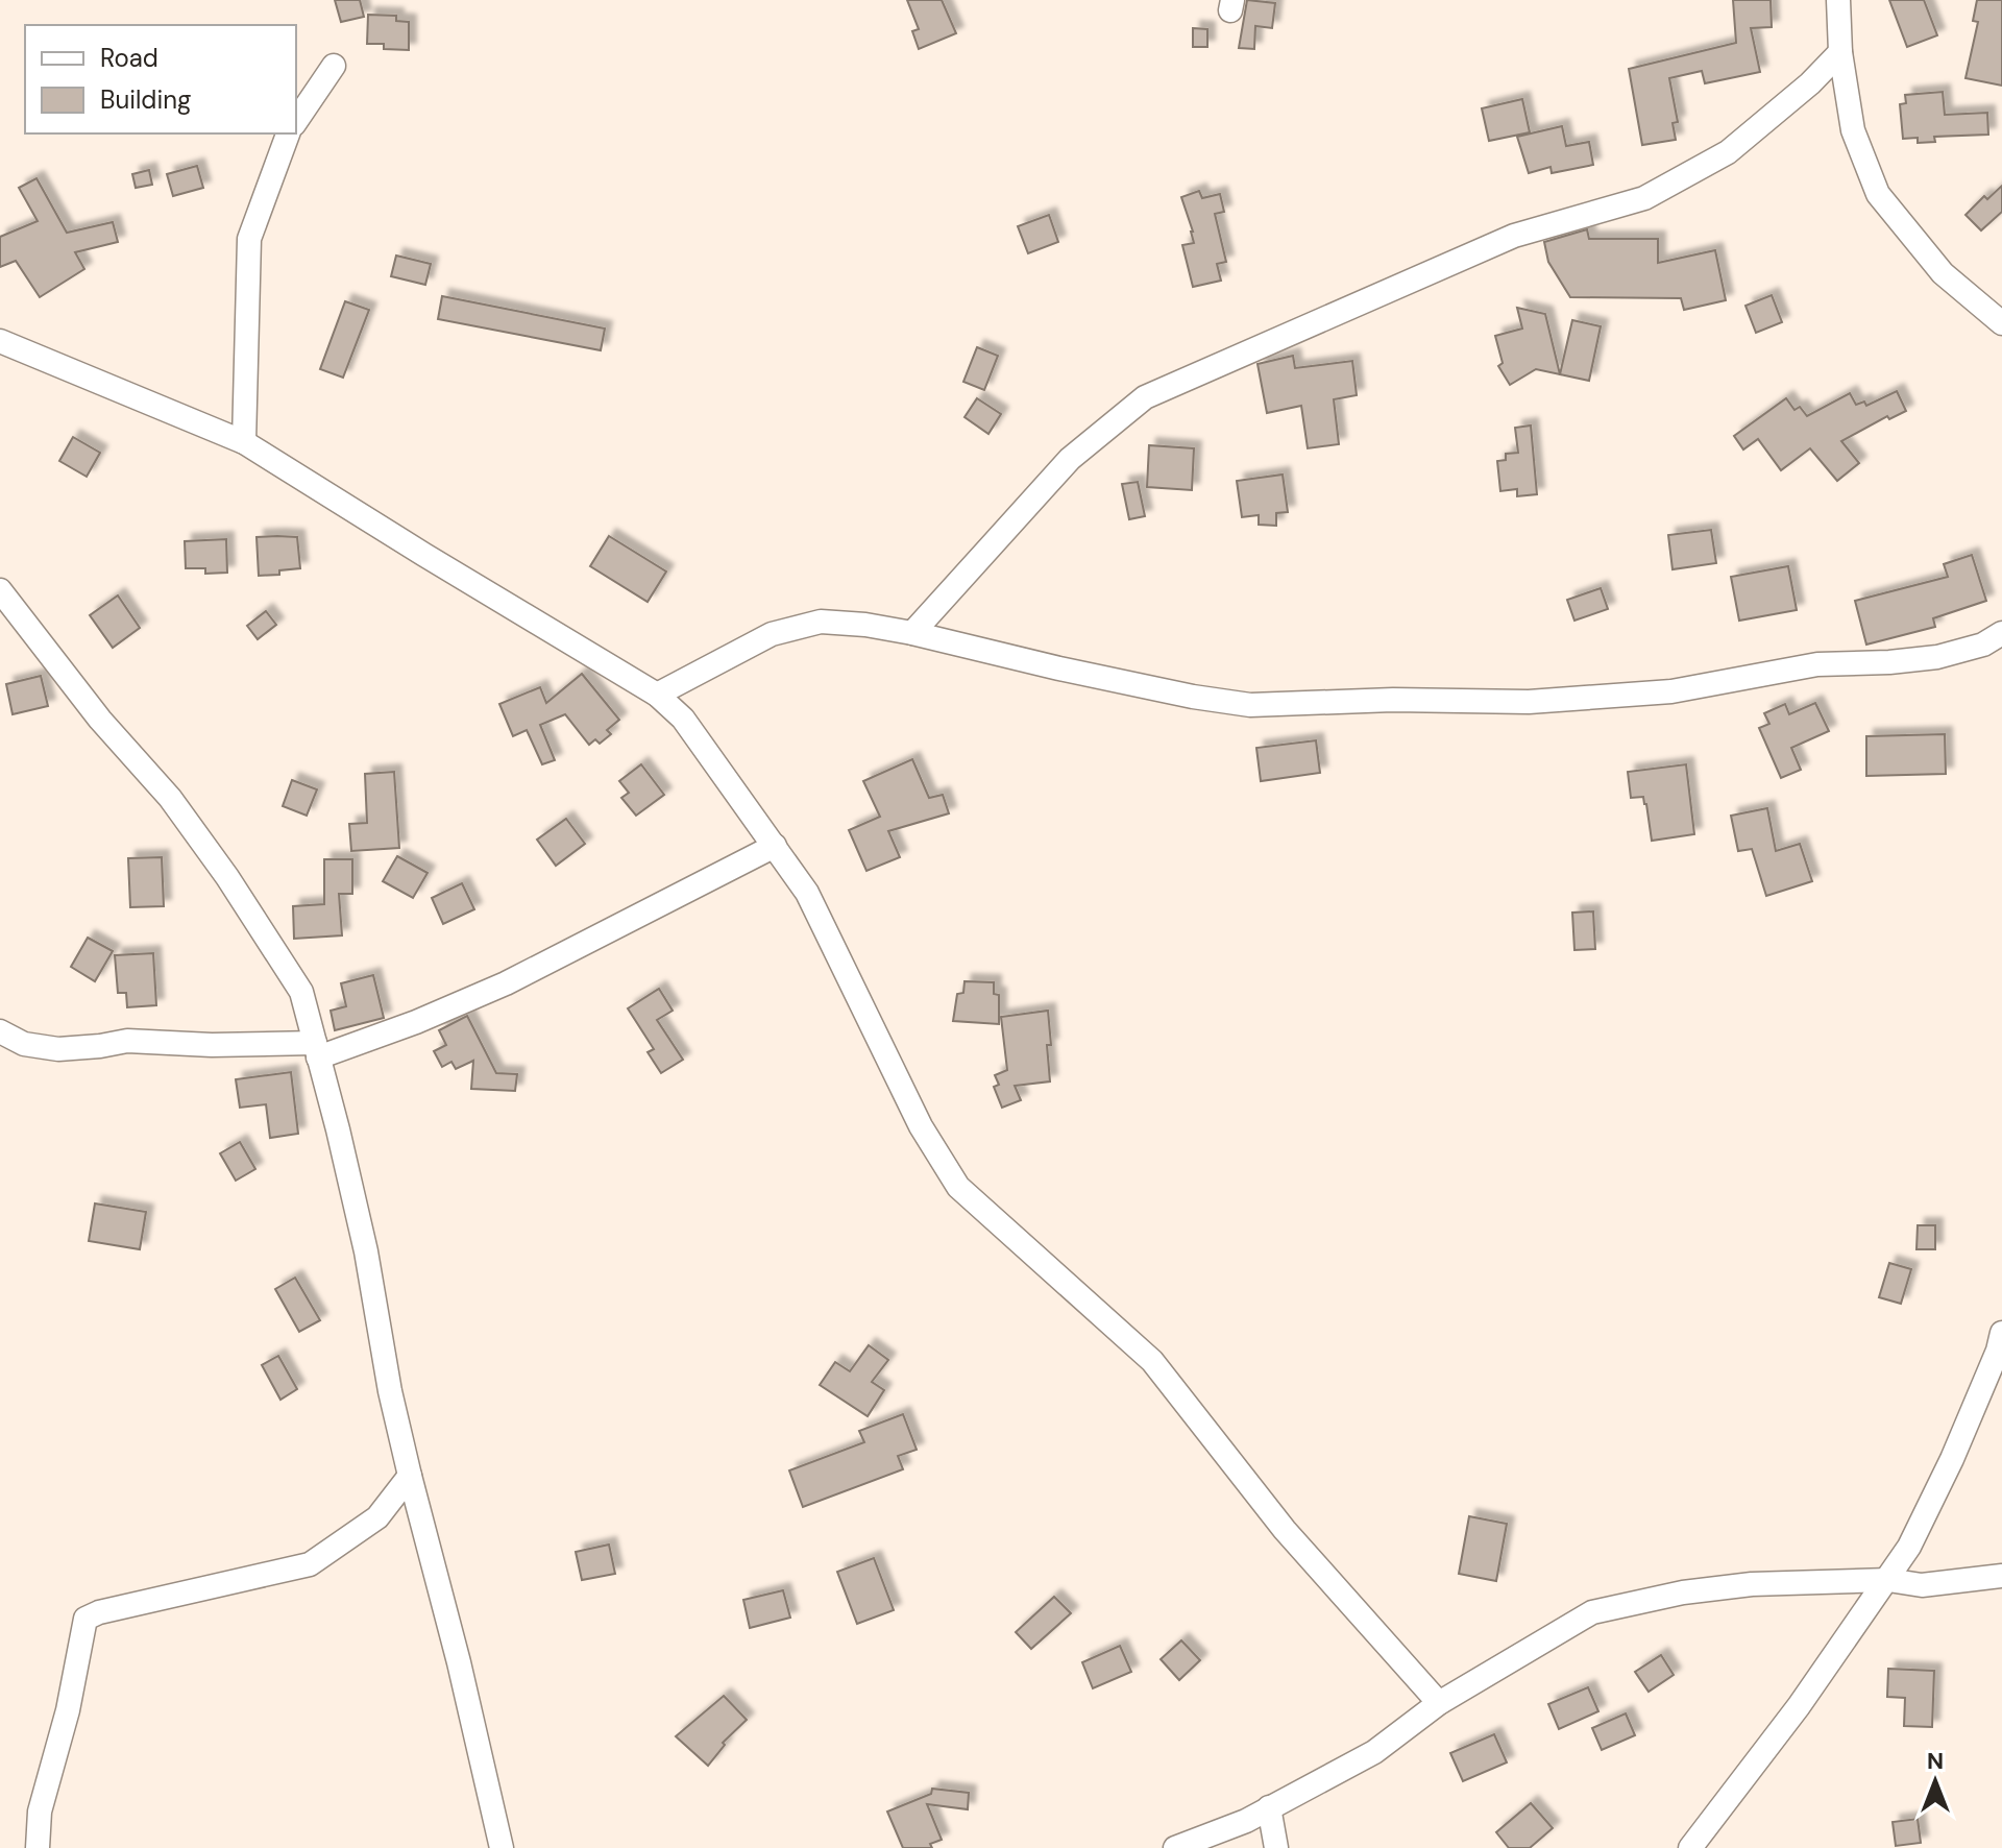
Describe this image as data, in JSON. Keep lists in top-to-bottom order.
{
  "legend": ["Road", "Building"],
  "north": "top"
}
